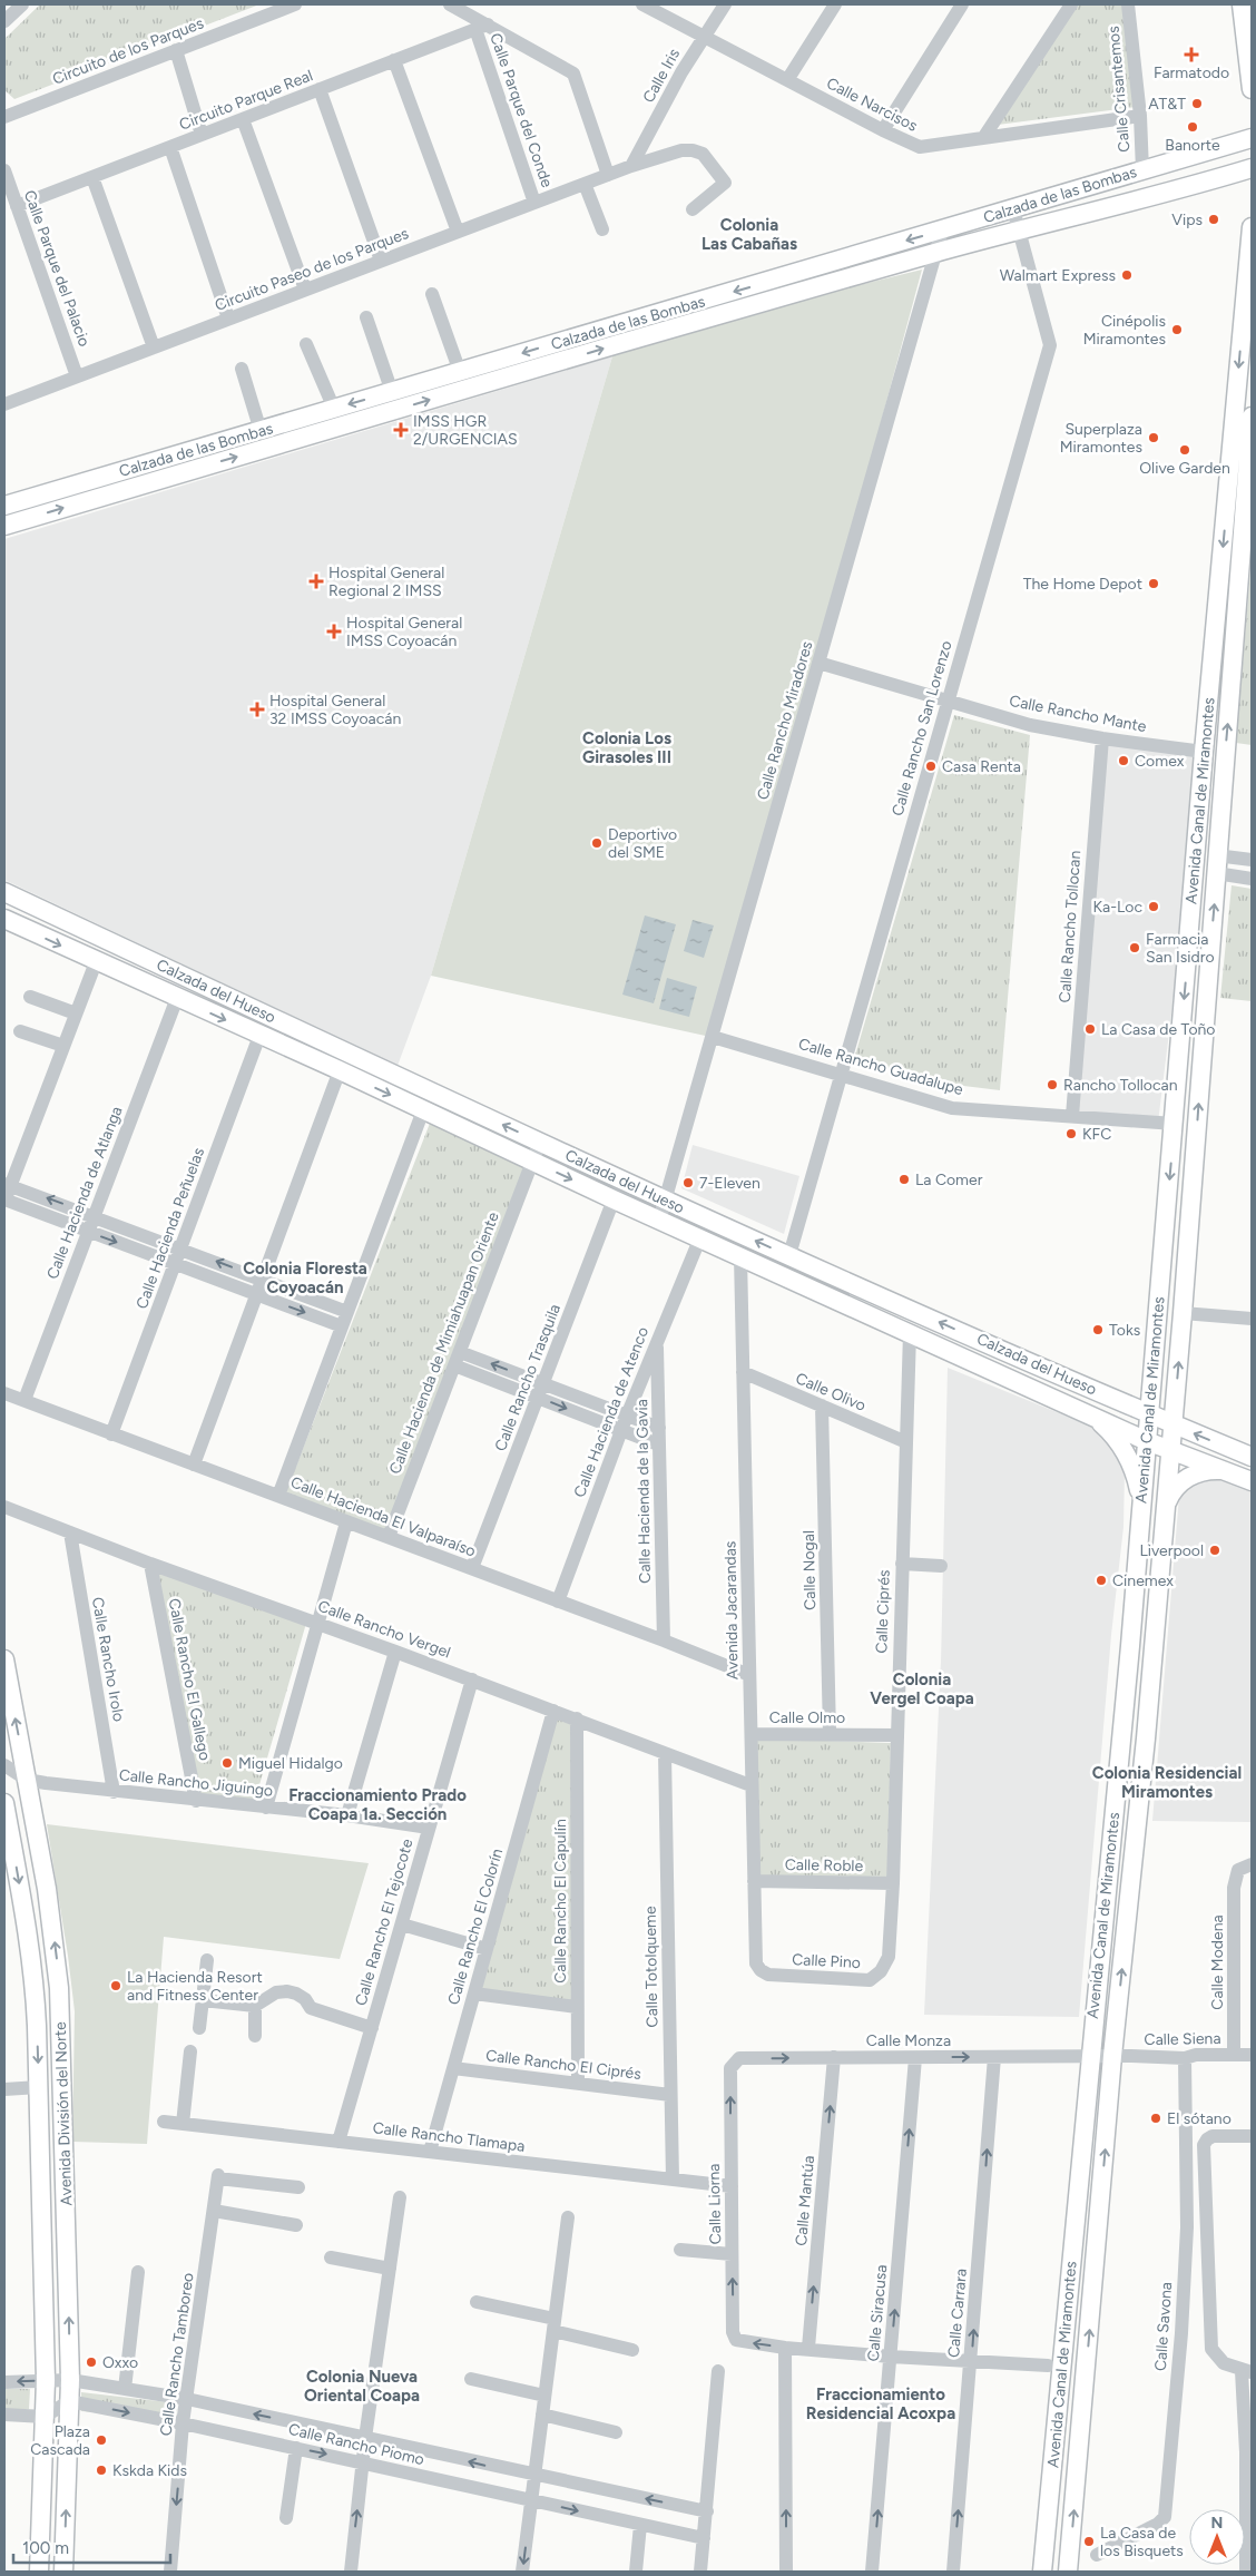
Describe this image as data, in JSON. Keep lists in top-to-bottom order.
{
  "streets": {
    "main road": [
      "Calzada de las Bombas",
      "Avenida Canal de Miramontes",
      "Calzada del Hueso",
      "Avenida División del Norte"
    ],
    "street": [
      "Circuito de los Parques",
      "Calle Iris",
      "Calle Crisantemos",
      "Circuito Parque Real",
      "Calle Narcisos",
      "Calle Parque del Conde",
      "Calle Parque del Palacio",
      "Circuito Paseo de los Parques",
      "Calle Rancho Mante",
      "Calle Rancho Miradores",
      "Calle Rancho San Lorenzo",
      "Calle Rancho Tollocan",
      "Calle Rancho Guadalupe",
      "Calle Hacienda de Atlanga",
      "Calle Hacienda Peñuelas",
      "Calle Hacienda de Mimiahuapan Oriente",
      "Calle Rancho Trasquila",
      "Calle Olivo",
      "Calle Hacienda de Atenco",
      "Calle Hacienda de la Gavia",
      "Calle Hacienda El Valparaíso",
      "Calle Nogal",
      "Avenida Jacarandas",
      "Calle Ciprés",
      "Calle Rancho Vergel",
      "Calle Rancho Irolo",
      "Calle Rancho El Gallego",
      "Calle Olmo",
      "Calle Rancho Jiguingo",
      "Calle Roble",
      "Calle Rancho El Capulín",
      "Calle Rancho El Tejocote",
      "Calle Rancho El Colorín",
      "Calle Pino",
      "Calle Modena",
      "Calle Totolqueme",
      "Calle Siena",
      "Calle Monza",
      "Calle Rancho El Ciprés",
      "Calle Rancho Tlamapa",
      "Calle Mantúa",
      "Calle Liorna",
      "Calle Siracusa",
      "Calle Carrara",
      "Calle Savona",
      "Calle Rancho Tamboreo",
      "Calle Rancho Piomo"
    ]
  },
  "crossings": [
    ["Calle Iris", "Calle Narcisos"],
    ["Calle Iris", "Circuito Paseo de los Parques"],
    ["Calle Crisantemos", "Calle Narcisos"],
    ["Calle Crisantemos", "Calzada de las Bombas"],
    ["Circuito Parque Real", "Calle Parque del Conde"],
    ["Circuito Parque Real", "Calle Parque del Palacio"],
    ["Calle Parque del Conde", "Circuito Paseo de los Parques"],
    ["Calzada de las Bombas", "Calle Rancho Miradores"],
    ["Calzada de las Bombas", "Calle Rancho San Lorenzo"],
    ["Calle Parque del Palacio", "Circuito Paseo de los Parques"],
    ["Calle Rancho Mante", "Calle Rancho Miradores"],
    ["Calle Rancho Mante", "Calle Rancho San Lorenzo"],
    ["Calle Rancho Mante", "Avenida Canal de Miramontes"],
    ["Calle Rancho Mante", "Calle Rancho Tollocan"],
    ["Calle Rancho Miradores", "Calzada del Hueso"],
    ["Calle Rancho Miradores", "Calle Rancho Guadalupe"],
    ["Calle Rancho San Lorenzo", "Calzada del Hueso"],
    ["Calle Rancho San Lorenzo", "Calle Rancho Guadalupe"],
    ["Avenida Canal de Miramontes", "Calzada del Hueso"],
    ["Avenida Canal de Miramontes", "Calle Rancho Guadalupe"],
    ["Avenida Canal de Miramontes", "Calle Siena"],
    ["Avenida Canal de Miramontes", "Calle Monza"],
    ["Calle Rancho Tollocan", "Calle Rancho Guadalupe"],
    ["Calzada del Hueso", "Calle Hacienda de Atlanga"],
    ["Calzada del Hueso", "Calle Hacienda Peñuelas"],
    ["Calzada del Hueso", "Calle Hacienda de Mimiahuapan Oriente"],
    ["Calzada del Hueso", "Calle Rancho Trasquila"],
    ["Calzada del Hueso", "Calle Hacienda de Atenco"],
    ["Calzada del Hueso", "Avenida Jacarandas"],
    ["Calzada del Hueso", "Calle Ciprés"],
    ["Calle Hacienda de Atlanga", "Calle Hacienda El Valparaíso"],
    ["Calle Hacienda Peñuelas", "Calle Hacienda El Valparaíso"],
    ["Calle Hacienda de Mimiahuapan Oriente", "Calle Hacienda El Valparaíso"],
    ["Calle Rancho Trasquila", "Calle Hacienda El Valparaíso"],
    ["Calle Olivo", "Calle Nogal"],
    ["Calle Olivo", "Avenida Jacarandas"],
    ["Calle Olivo", "Calle Ciprés"],
    ["Calle Hacienda de Atenco", "Calle Hacienda de la Gavia"],
    ["Calle Hacienda de Atenco", "Calle Hacienda El Valparaíso"],
    ["Calle Hacienda de la Gavia", "Calle Hacienda El Valparaíso"],
    ["Calle Hacienda El Valparaíso", "Avenida Jacarandas"],
    ["Calle Nogal", "Calle Olmo"],
    ["Avenida Jacarandas", "Calle Rancho Vergel"],
    ["Avenida Jacarandas", "Calle Olmo"],
    ["Avenida Jacarandas", "Calle Roble"],
    ["Avenida Jacarandas", "Calle Pino"],
    ["Calle Ciprés", "Calle Olmo"],
    ["Calle Ciprés", "Calle Roble"],
    ["Calle Ciprés", "Calle Pino"],
    ["Calle Rancho Vergel", "Calle Rancho Irolo"],
    ["Calle Rancho Vergel", "Calle Rancho El Gallego"],
    ["Calle Rancho Vergel", "Calle Rancho El Capulín"],
    ["Calle Rancho Vergel", "Calle Rancho El Tejocote"],
    ["Calle Rancho Vergel", "Calle Rancho El Colorín"],
    ["Calle Rancho Vergel", "Calle Totolqueme"],
    ["Calle Rancho Irolo", "Calle Rancho Jiguingo"],
    ["Calle Rancho El Gallego", "Calle Rancho Jiguingo"],
    ["Calle Rancho Jiguingo", "Calle Rancho El Tejocote"],
    ["Calle Rancho Jiguingo", "Avenida División del Norte"],
    ["Calle Rancho El Capulín", "Calle Rancho El Ciprés"],
    ["Calle Rancho El Tejocote", "Calle Rancho Tlamapa"],
    ["Calle Rancho El Colorín", "Calle Rancho El Ciprés"],
    ["Calle Rancho El Colorín", "Calle Rancho Tlamapa"],
    ["Calle Modena", "Calle Siena"],
    ["Calle Totolqueme", "Calle Rancho El Ciprés"],
    ["Calle Totolqueme", "Calle Rancho Tlamapa"],
    ["Calle Siena", "Calle Monza"],
    ["Calle Siena", "Calle Savona"],
    ["Calle Monza", "Calle Mantúa"],
    ["Calle Monza", "Calle Liorna"],
    ["Calle Monza", "Calle Siracusa"],
    ["Calle Monza", "Calle Carrara"],
    ["Avenida División del Norte", "Calle Rancho Piomo"],
    ["Calle Rancho Tlamapa", "Calle Liorna"],
    ["Calle Rancho Tamboreo", "Calle Rancho Piomo"]
  ],
  "one_way": ["Calle Monza", "Calle Mantúa", "Calle Carrara"],
  "districts": [
    "Colonia Las Cabañas",
    "Colonia Los Girasoles III",
    "Colonia Floresta Coyoacán",
    "Colonia Vergel Coapa",
    "Colonia Residencial Miramontes",
    "Fraccionamiento Prado Coapa 1a. Sección",
    "Colonia Nueva Oriental Coapa",
    "Fraccionamiento Residencial Acoxpa"
  ],
  "places": {
    "health": [
      "Farmatodo",
      "IMSS HGR 2/URGENCIAS",
      "Hospital General Regional 2 IMSS",
      "Hospital General IMSS Coyoacán",
      "Hospital General 32 IMSS Coyoacán"
    ],
    "other": [
      "AT&T",
      "Banorte",
      "Vips",
      "Walmart Express",
      "Cinépolis Miramontes",
      "Superplaza Miramontes",
      "Olive Garden",
      "The Home Depot",
      "Comex",
      "Casa Renta",
      "Deportivo del SME",
      "Ka-Loc",
      "Farmacia San Isidro",
      "La Casa de Toño",
      "Rancho Tollocan",
      "KFC",
      "La Comer",
      "7-Eleven",
      "Toks",
      "Liverpool",
      "Cinemex",
      "Miguel Hidalgo",
      "La Hacienda Resort and Fitness Center",
      "El sótano",
      "Oxxo",
      "Plaza Cascada",
      "Kskda Kids",
      "La Casa de los Bisquets"
    ]
  },
  "scale_bar": "100 m",
  "north": "top"
}
